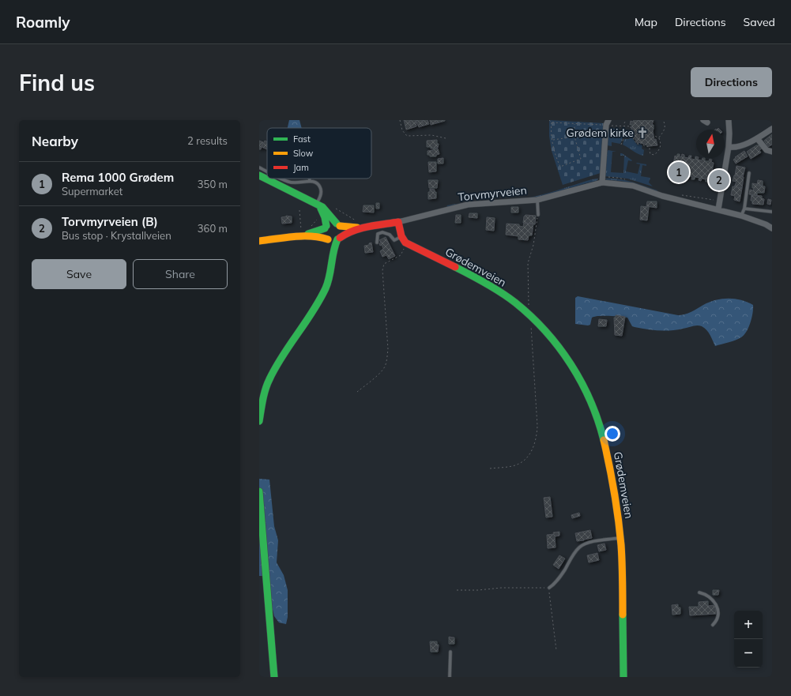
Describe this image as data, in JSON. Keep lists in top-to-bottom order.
{
  "streets": {
    "main road": ["Torvmyrveien", "Grødemveien"]
  },
  "places": {
    "church": ["Grødem kirke"]
  },
  "legend": ["Fast", "Slow", "Jam"],
  "north": "top",
  "page": {
    "header": "Roamly",
    "nav": ["Map", "Directions", "Saved"],
    "buttons": [
      "Directions",
      ["Save", "Share"]
    ],
    "title": "Find us",
    "heading": ["Nearby", "2 results"],
    "pins": ["1", "2"],
    "list": [
      {
        "mark": "1",
        "name": "Rema 1000 Grødem",
        "note": "Supermarket",
        "value": "350 m"
      },
      {
        "mark": "2",
        "name": "Torvmyrveien (B)",
        "note": "Bus stop · Krystallveien",
        "value": "360 m"
      }
    ],
    "map_buttons": ["+", "−"]
  }
}
